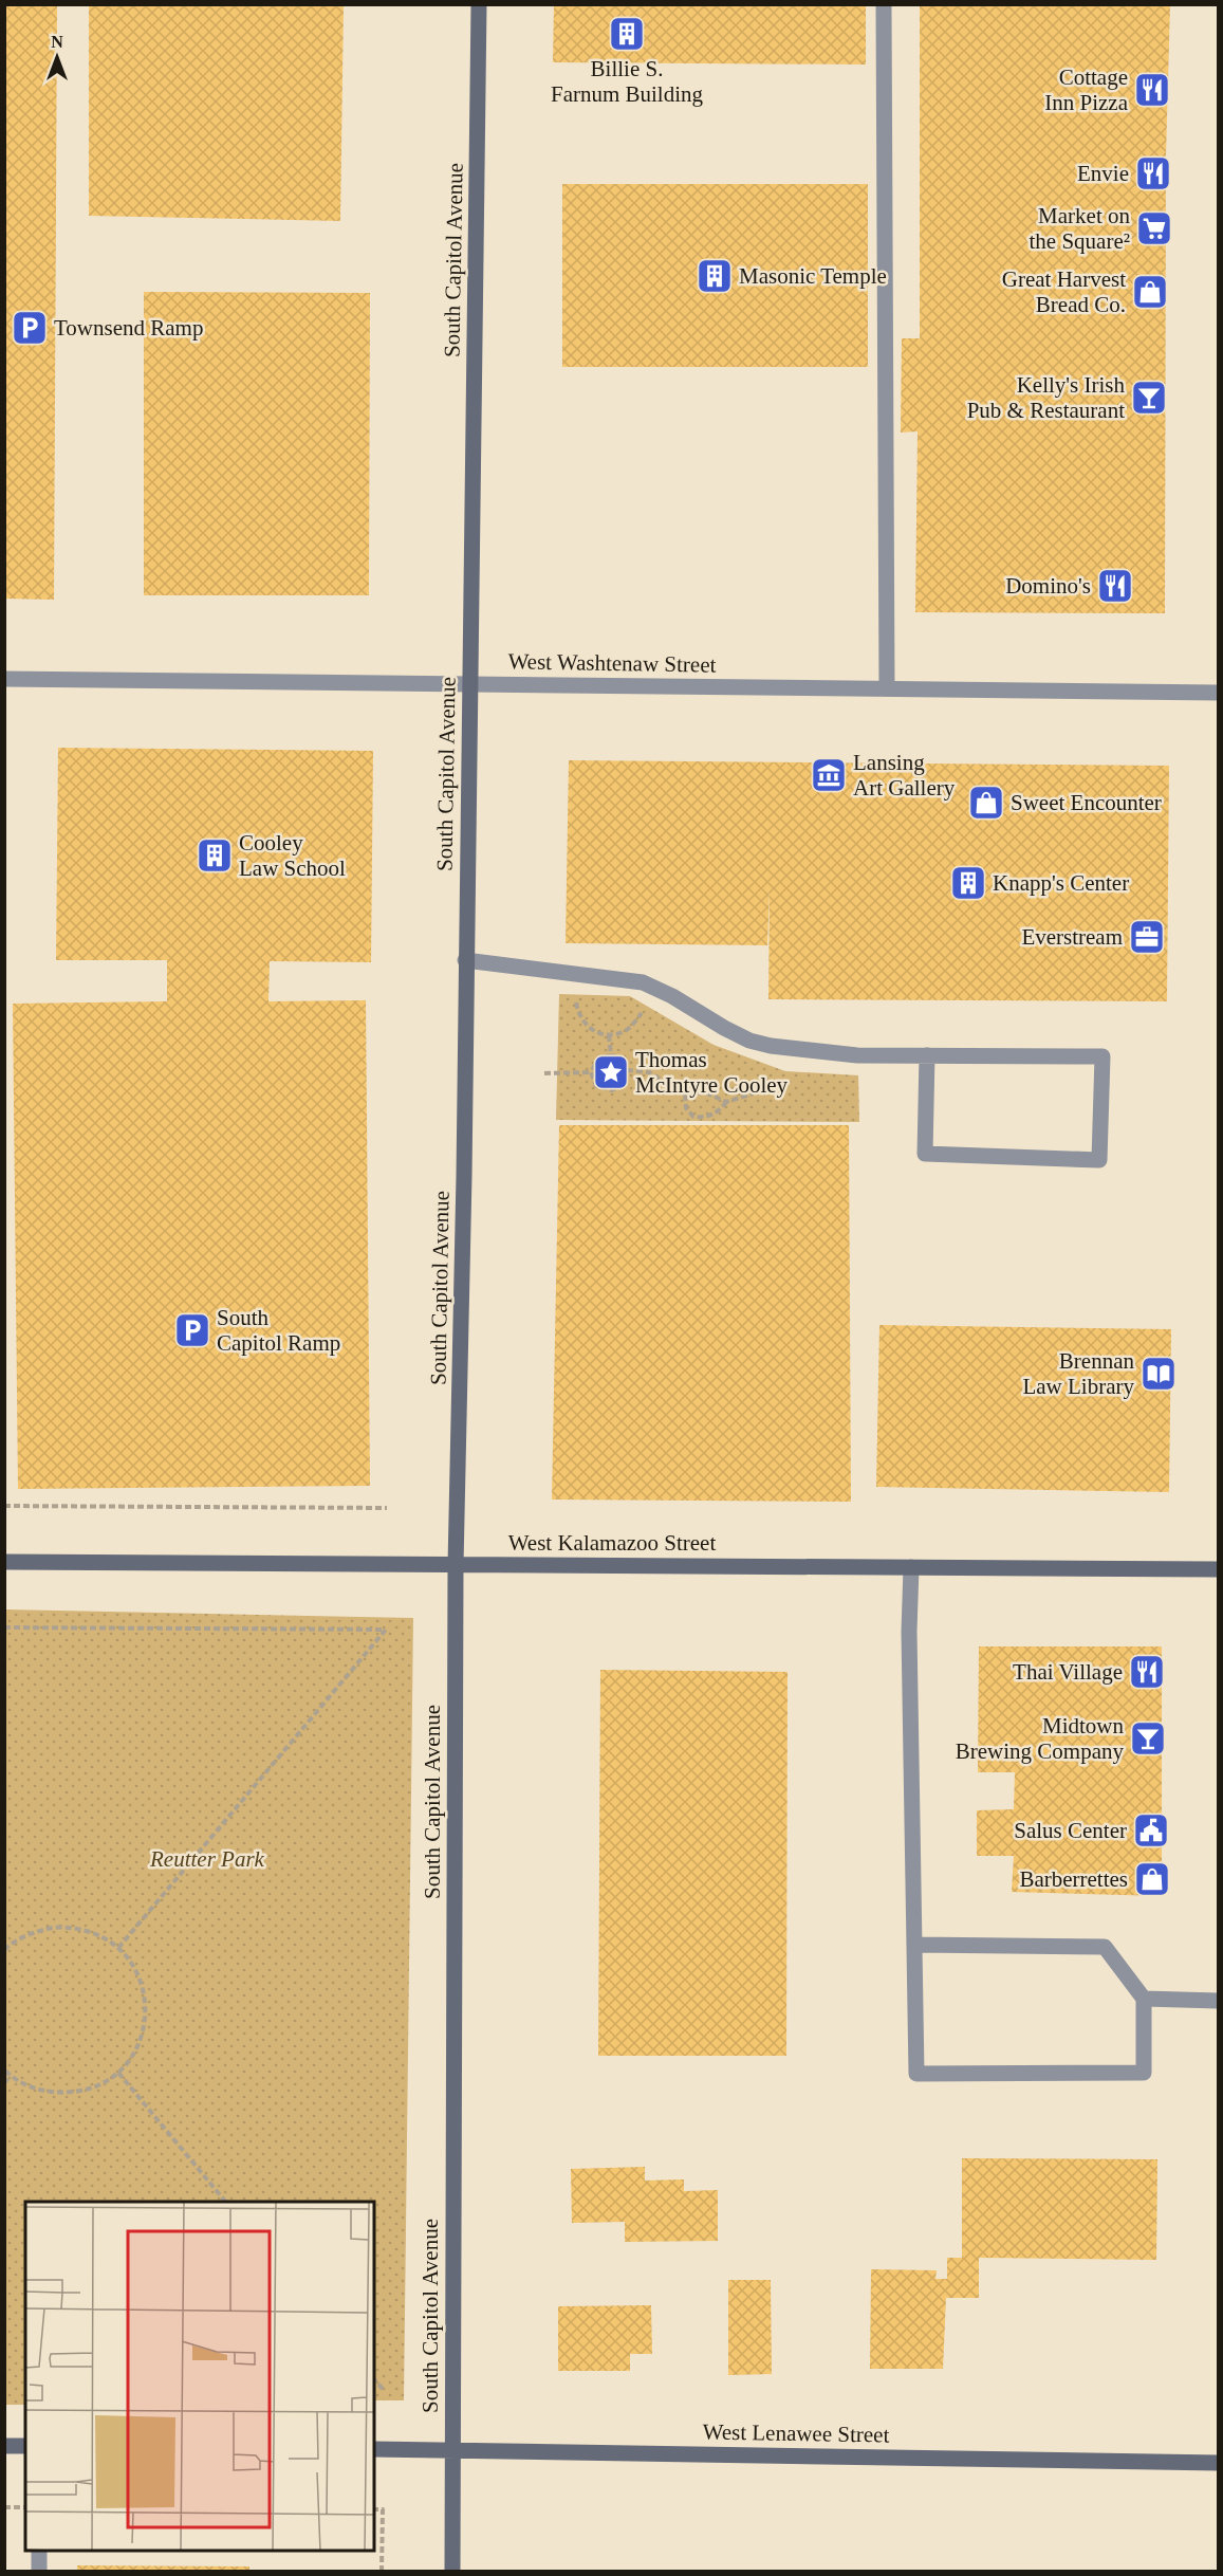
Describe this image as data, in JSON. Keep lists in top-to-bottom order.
{
  "streets": {
    "street": [
      "South Capitol Avenue",
      "West Washtenaw Street",
      "West Kalamazoo Street",
      "West Lenawee Street"
    ]
  },
  "crossings": [
    ["South Capitol Avenue", "West Washtenaw Street"],
    ["South Capitol Avenue", "West Kalamazoo Street"],
    ["South Capitol Avenue", "West Lenawee Street"]
  ],
  "parks": ["Reutter Park"],
  "places": {
    "building": [
      "Billie S. Farnum Building",
      "Masonic Temple",
      "Cooley Law School",
      "Knapp's Center"
    ],
    "restaurant": [
      "Cottage Inn Pizza",
      "Envie",
      "Domino's",
      "Thai Village"
    ],
    "supermarket": ["Market on the Square²"],
    "shop": ["Great Harvest Bread Co.", "Sweet Encounter", "Barberrettes"],
    "parking": ["Townsend Ramp", "South Capitol Ramp"],
    "bar": ["Kelly's Irish Pub & Restaurant", "Midtown Brewing Company"],
    "museum": ["Lansing Art Gallery"],
    "office": ["Everstream"],
    "place": ["Thomas McIntyre Cooley"],
    "library": ["Brennan Law Library"],
    "public building": ["Salus Center"]
  },
  "north": "top"
}
